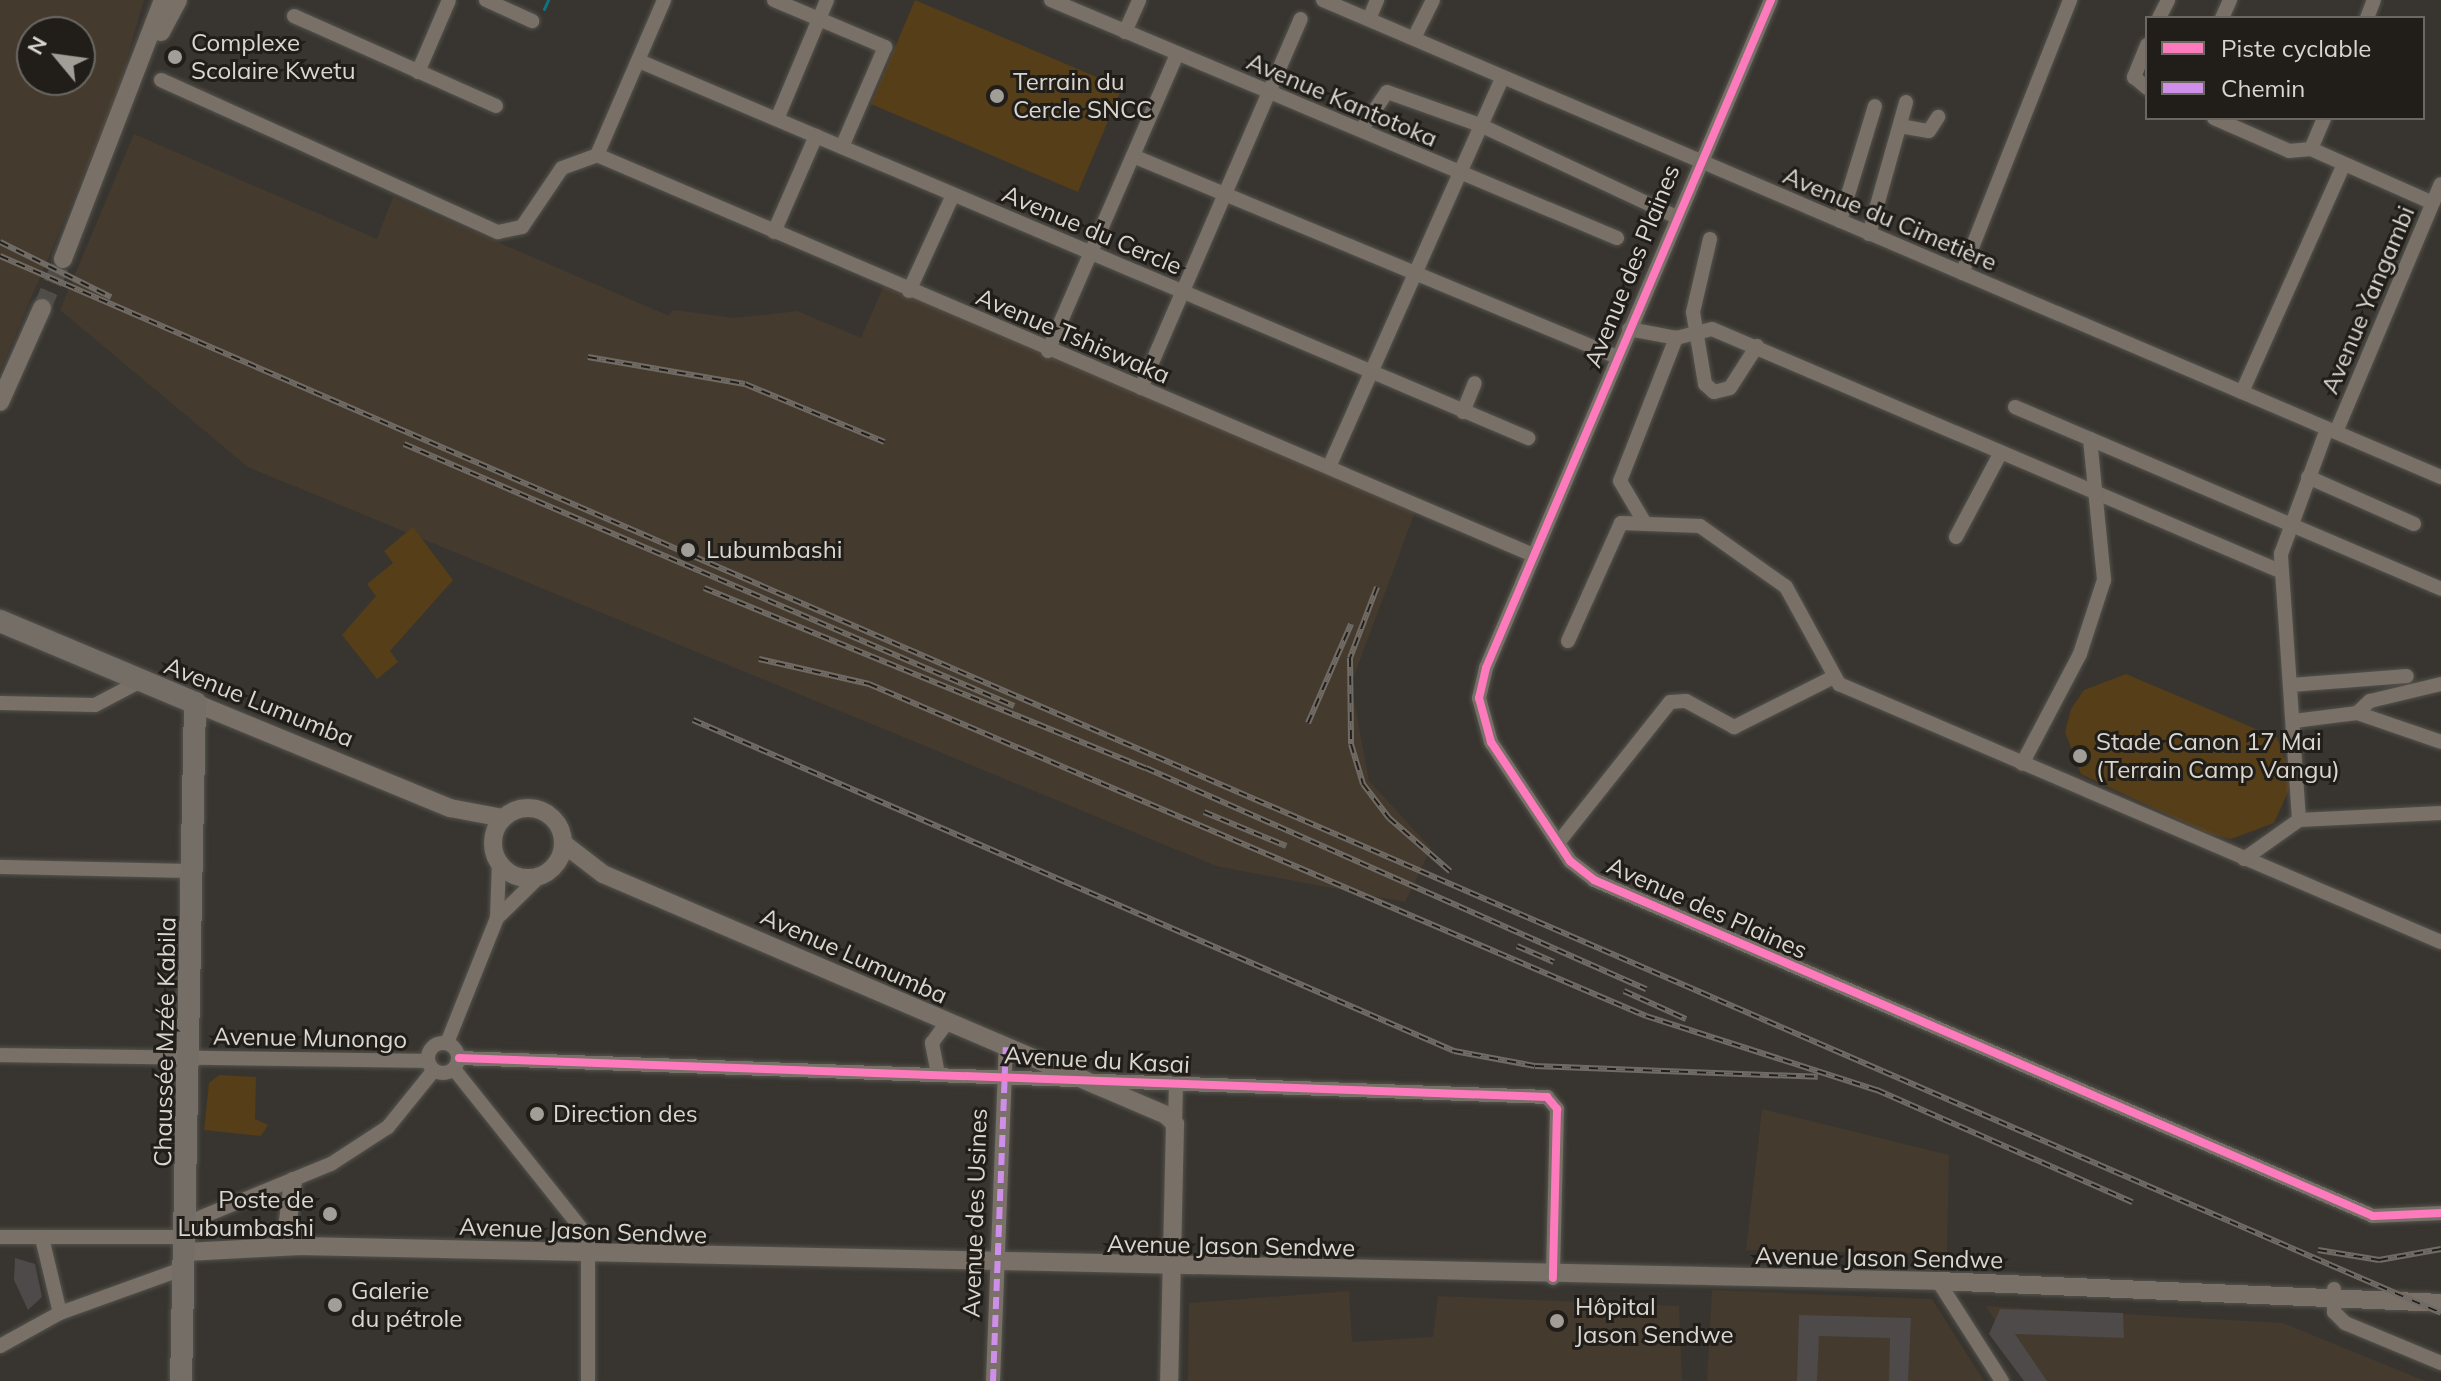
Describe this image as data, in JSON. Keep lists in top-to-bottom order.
{
  "streets": {
    "highway": ["Avenue Lumumba", "Chaussée Mzée Kabila"],
    "main road": ["Avenue Jason Sendwe"],
    "street": [
      "Avenue Kantotoka",
      "Avenue du Cimetière",
      "Avenue du Cercle",
      "Avenue des Plaines",
      "Avenue Yangambi",
      "Avenue Tshiswaka",
      "Avenue Munongo",
      "Avenue du Kasai",
      "Avenue des Usines"
    ]
  },
  "crossings": [
    ["Avenue du Cimetière", "Avenue des Plaines"],
    ["Avenue du Cimetière", "Avenue Yangambi"],
    ["Avenue des Plaines", "Avenue Tshiswaka"],
    ["Avenue Lumumba", "Chaussée Mzée Kabila"],
    ["Avenue Lumumba", "Avenue du Kasai"],
    ["Avenue Lumumba", "Avenue des Usines"],
    ["Avenue Munongo", "Chaussée Mzée Kabila"],
    ["Avenue Munongo", "Avenue du Kasai"],
    ["Chaussée Mzée Kabila", "Avenue Jason Sendwe"],
    ["Avenue du Kasai", "Avenue des Usines"],
    ["Avenue du Kasai", "Avenue Jason Sendwe"],
    ["Avenue des Usines", "Avenue Jason Sendwe"]
  ],
  "places": [
    "Complexe Scolaire Kwetu",
    "Terrain du Cercle SNCC",
    "Lubumbashi",
    "Stade Canon 17 Mai (Terrain Camp Vangu)",
    "Direction des",
    "Poste de Lubumbashi",
    "Galerie du pétrole",
    "Hôpital Jason Sendwe"
  ],
  "legend": ["Piste cyclable", "Chemin"],
  "north": "top left"
}
